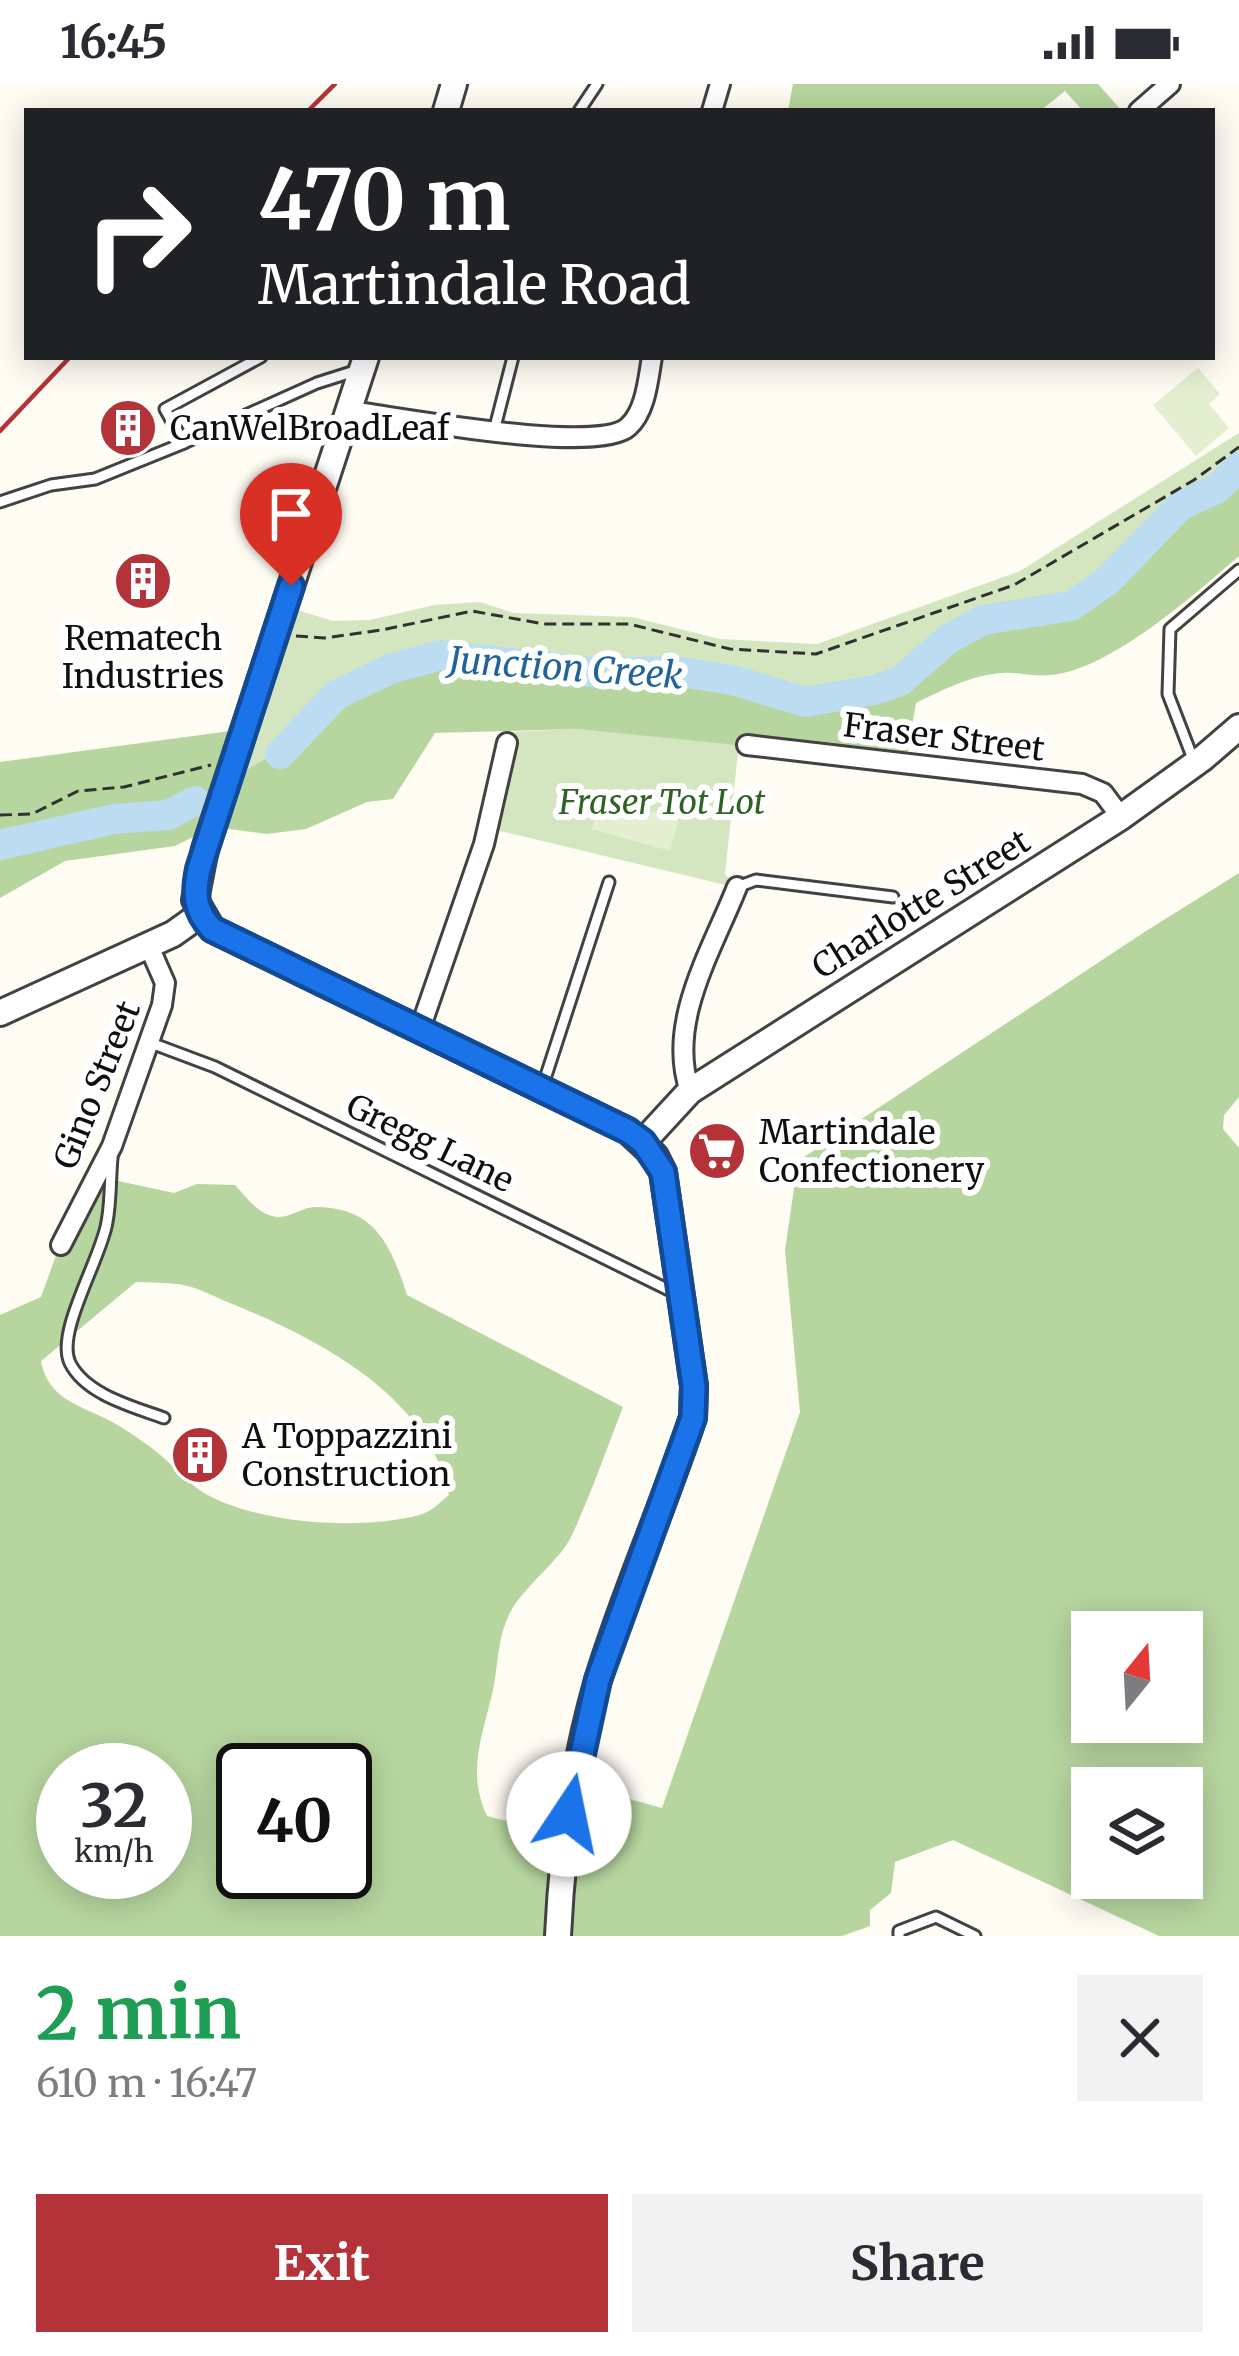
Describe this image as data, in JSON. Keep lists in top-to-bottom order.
{
  "streets": {
    "street": ["Fraser Street", "Charlotte Street", "Gino Street"],
    "lane": ["Gregg Lane"]
  },
  "crossings": [
    ["Fraser Street", "Charlotte Street"],
    ["Gino Street", "Gregg Lane"]
  ],
  "water": ["Junction Creek"],
  "parks": ["Fraser Tot Lot"],
  "places": {
    "building": ["CanWelBroadLeaf", "Rematech Industries", "A Toppazzini Construction"],
    "supermarket": ["Martindale Confectionery"]
  },
  "north": "top",
  "page": {
    "status": "16:45",
    "turn": ["470 m", "Martindale Road"],
    "speed": "32 km/h",
    "limit": "40",
    "heading": ["2 min", "610 m · 16:47"],
    "buttons": ["Exit", "Share"]
  }
}
